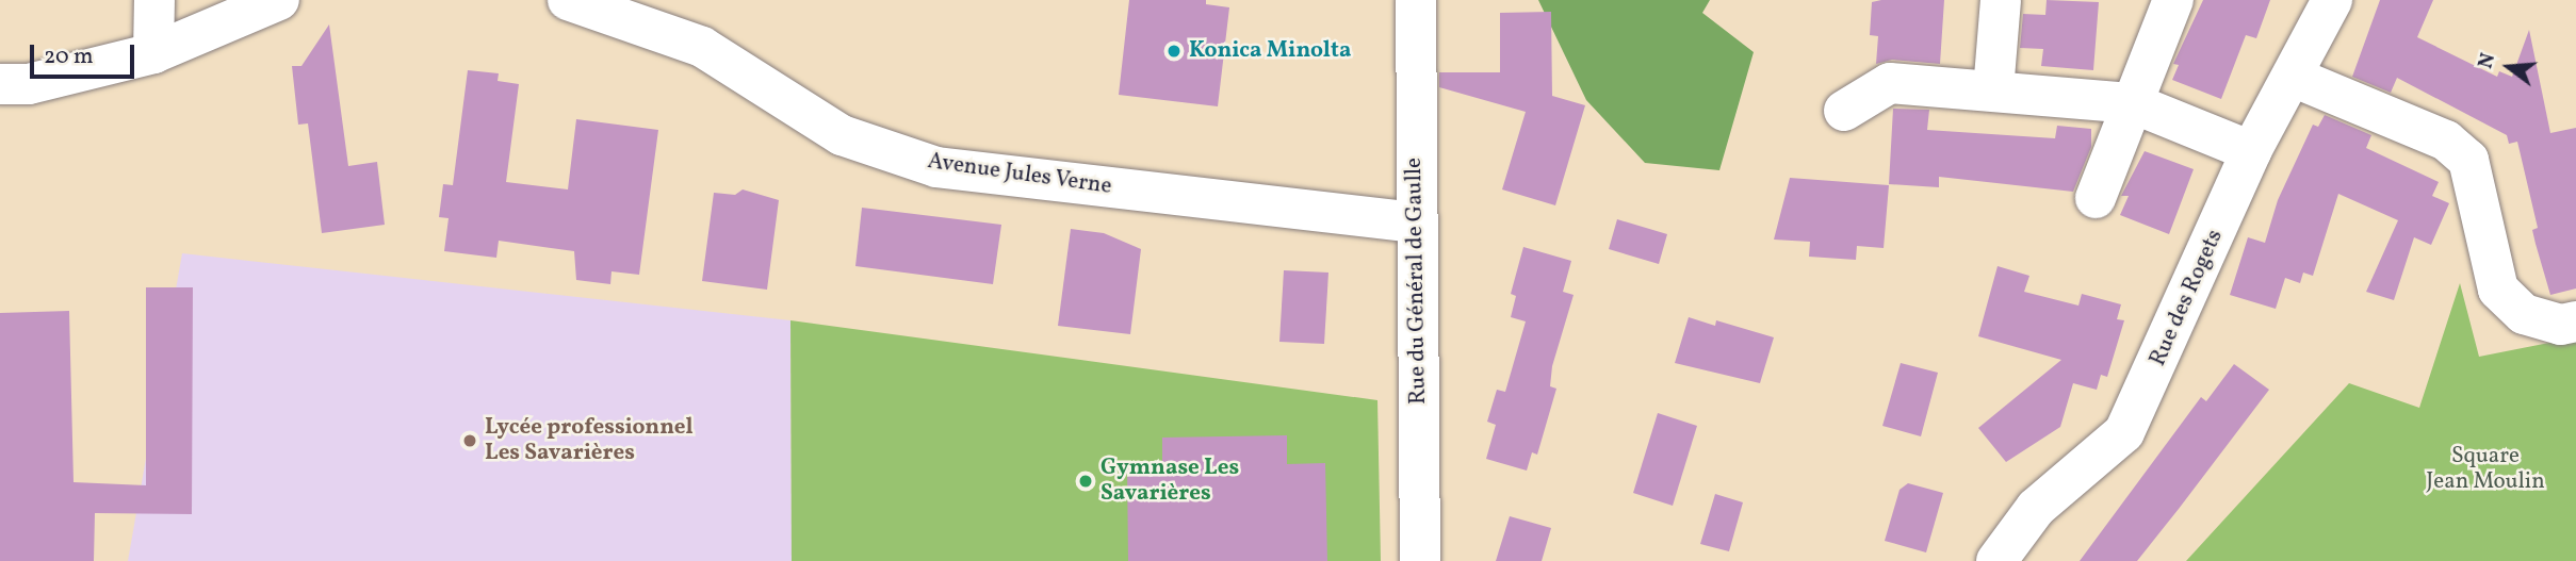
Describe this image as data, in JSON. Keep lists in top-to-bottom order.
{
  "streets": {
    "street": ["Avenue Jules Verne", "Rue du Général de Gaulle", "Rue des Rogets"]
  },
  "crossings": [
    ["Avenue Jules Verne", "Rue du Général de Gaulle"]
  ],
  "parks": ["Square Jean Moulin"],
  "places": ["Konica Minolta", "Lycée professionnel Les Savarières", "Gymnase Les Savarières"],
  "scale_bar": "20 m",
  "north": "left"
}
